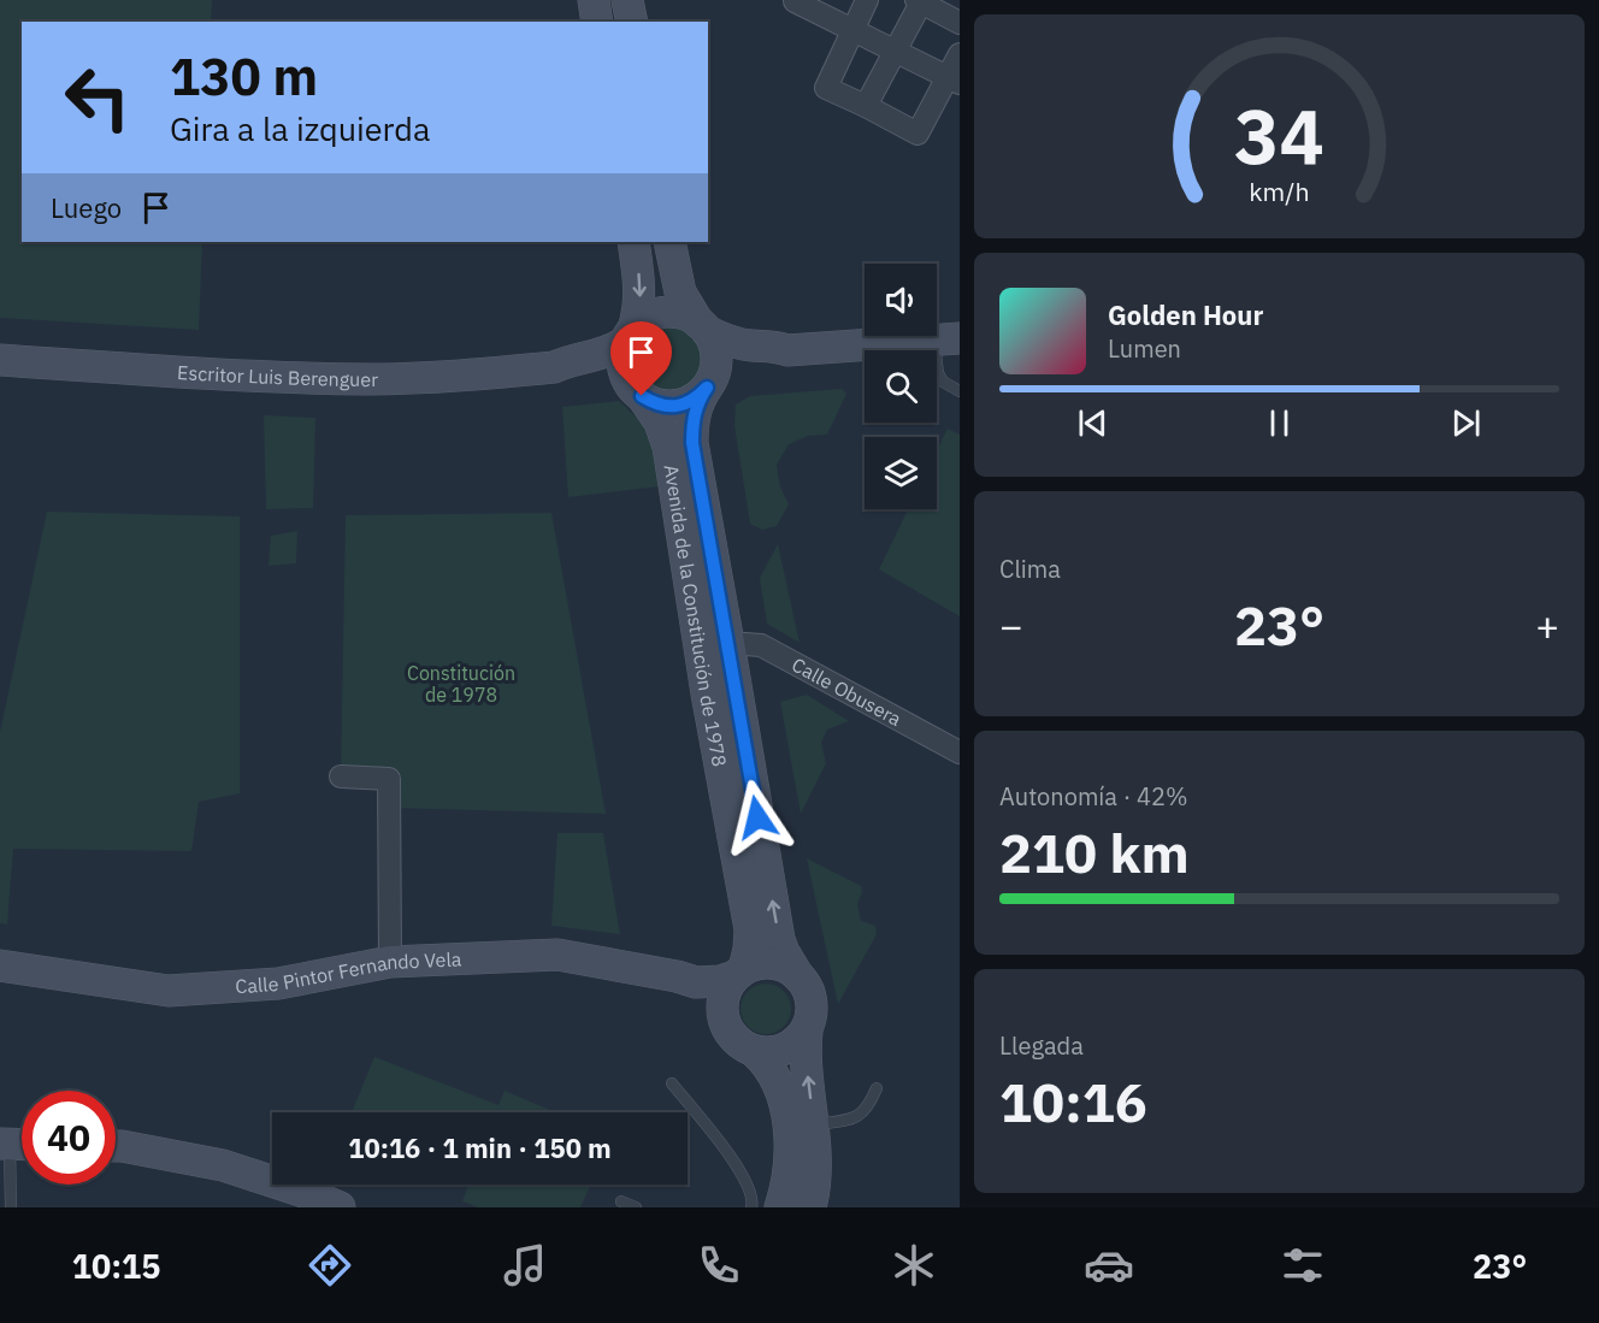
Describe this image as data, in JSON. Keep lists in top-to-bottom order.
{
  "streets": {
    "street": [
      "Escritor Luis Berenguer",
      "Avenida de la Constitución de 1978",
      "Calle Obusera",
      "Calle Pintor Fernando Vela"
    ]
  },
  "crossings": [
    ["Escritor Luis Berenguer", "Avenida de la Constitución de 1978"],
    ["Avenida de la Constitución de 1978", "Calle Obusera"],
    ["Avenida de la Constitución de 1978", "Calle Pintor Fernando Vela"]
  ],
  "parks": ["Constitución de 1978"],
  "page": {
    "turn": ["130 m", "Gira a la izquierda"],
    "then": "Luego",
    "song": ["Golden Hour", "Lumen"],
    "tile": [
      "Clima",
      ["Autonomía · 42%", "210 km"],
      ["Llegada", "10:16"]
    ],
    "heat": ["−", "23°", "+"],
    "limit": "40",
    "trip": "10:16 · 1 min · 150 m",
    "tabs": ["10:15", "23°"],
    "gauge": ["34", "km/h"]
  }
}
